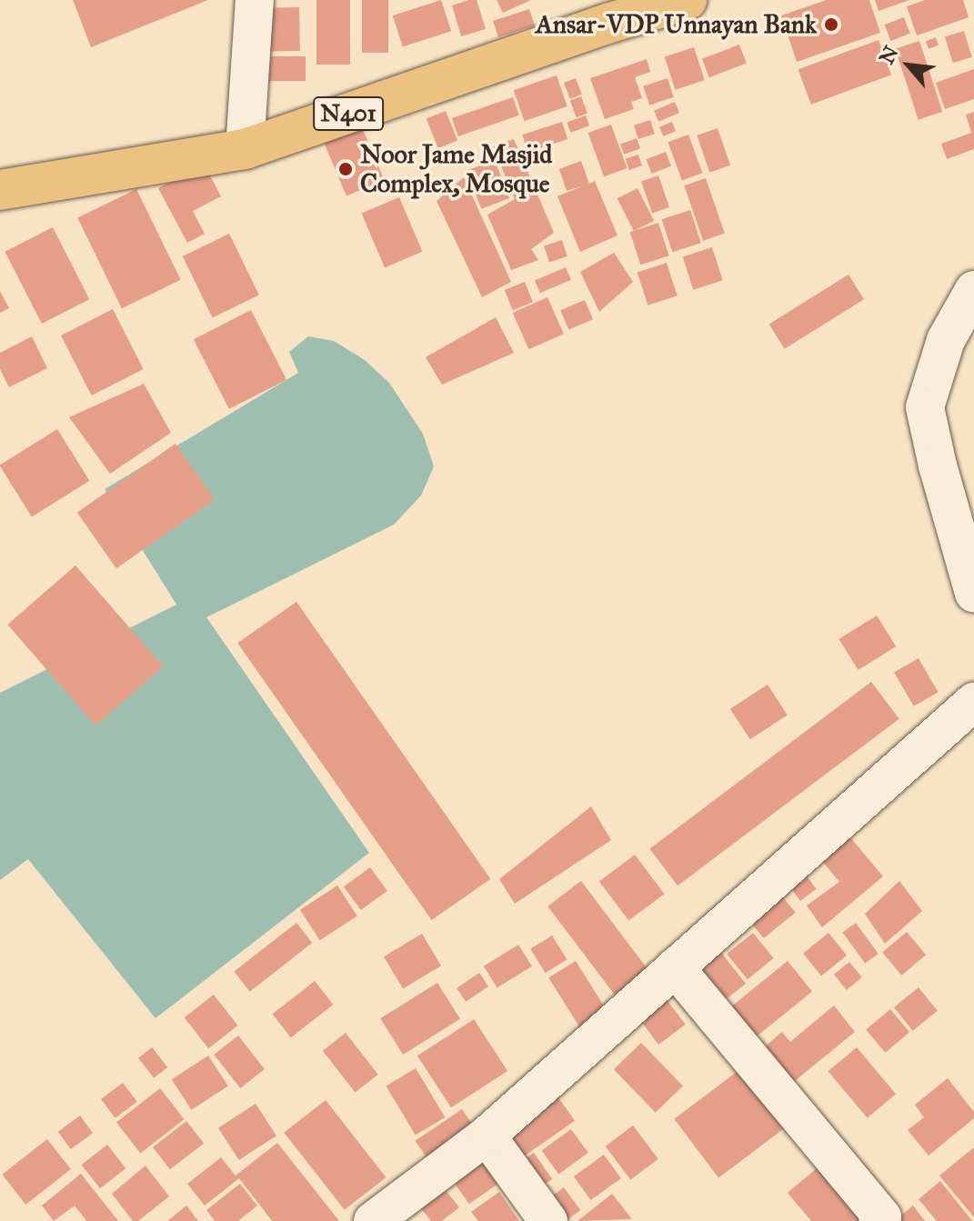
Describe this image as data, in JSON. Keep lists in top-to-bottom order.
{
  "streets": {
    "highway": ["N401"]
  },
  "places": ["Ansar-VDP Unnayan Bank", "Noor Jame Masjid Complex, Mosque"],
  "north": "top left"
}
